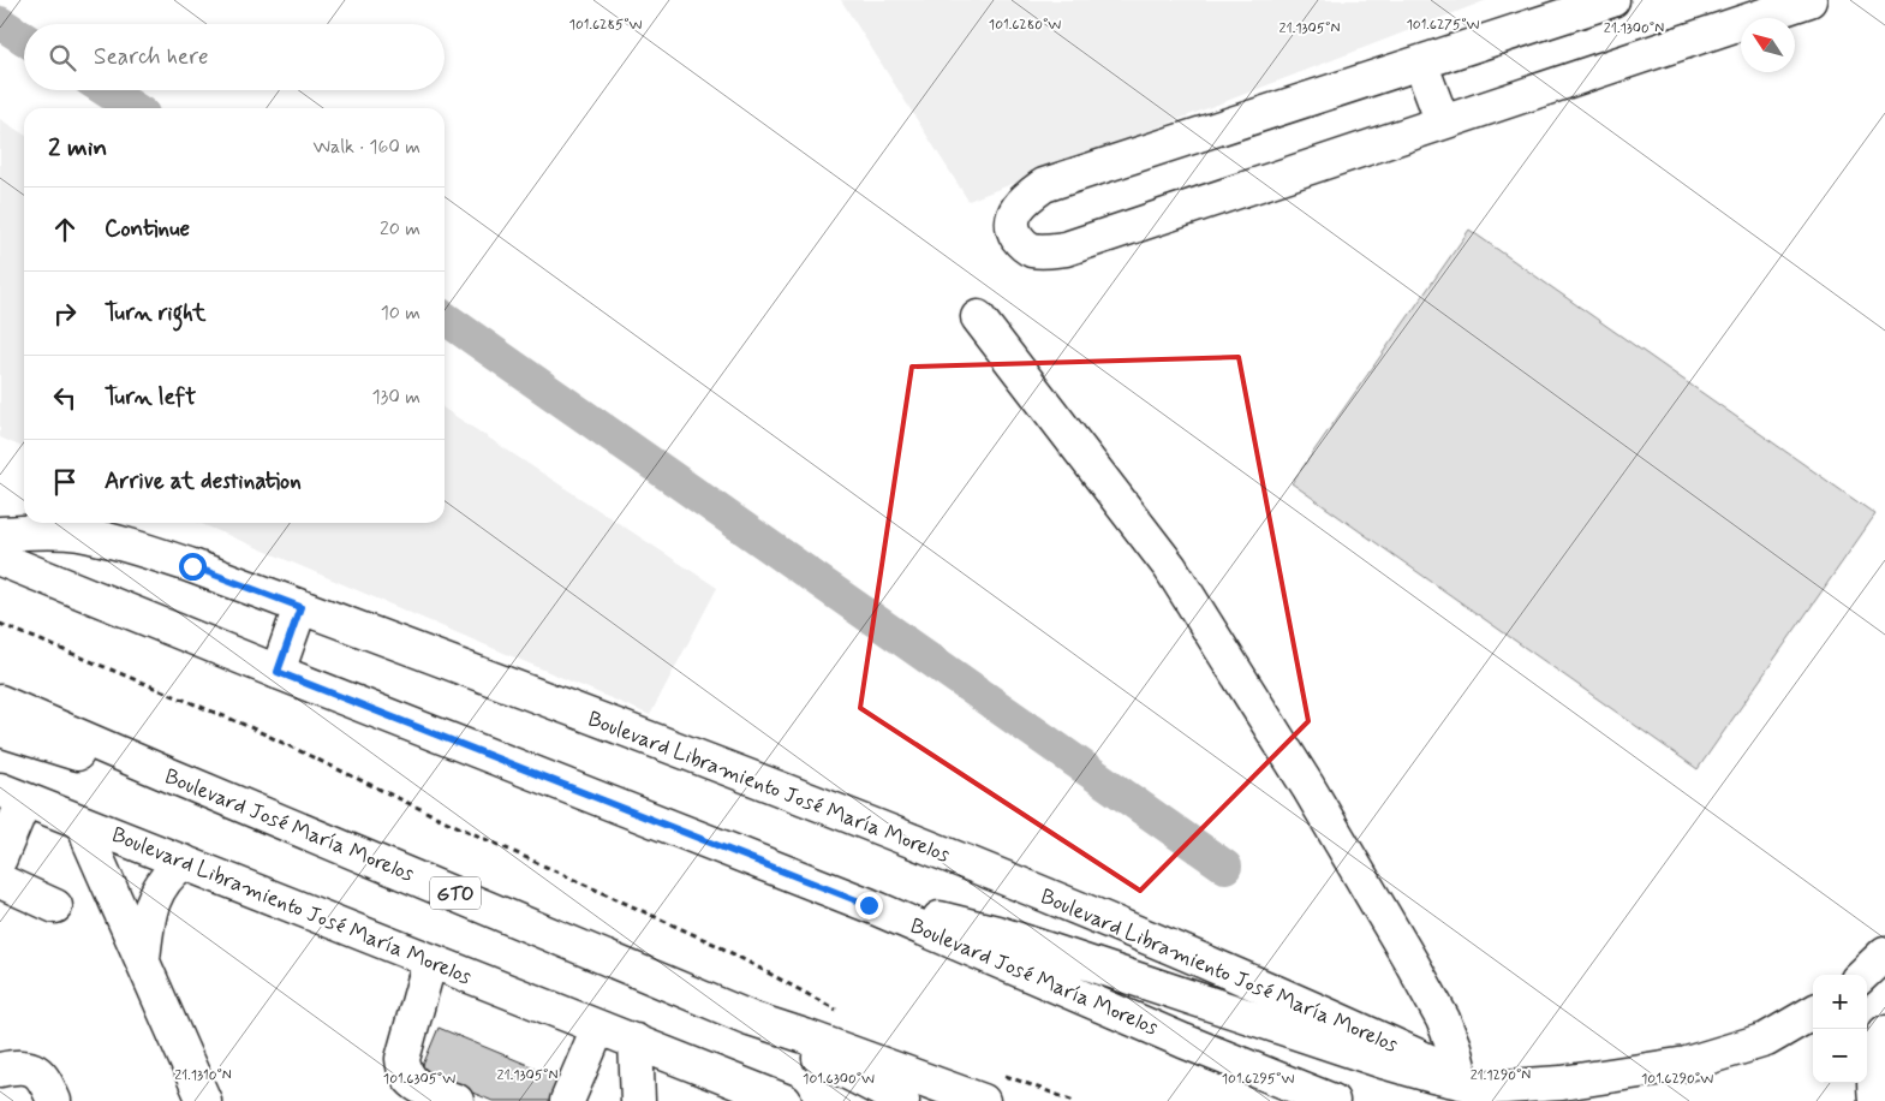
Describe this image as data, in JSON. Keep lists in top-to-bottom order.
{
  "streets": {
    "main road": ["Boulevard Libramiento José María Morelos", "Boulevard José María Morelos", "GTO"]
  },
  "north": "top left",
  "page": {
    "search": "Search here",
    "heading": ["2 min", "Walk · 160 m"],
    "list": [
      ["Continue", "20 m"],
      ["Turn right", "10 m"],
      ["Turn left", "130 m"],
      "Arrive at destination"
    ],
    "map_buttons": ["+", "−"]
  },
  "coordinates": [
    "101.6285°W",
    "101.6280°W",
    "101.6275°W",
    "21.1305°N",
    "21.1300°N",
    "21.1310°N",
    "21.1290°N",
    "101.6305°W",
    "101.6300°W",
    "101.6295°W",
    "101.6290°W"
  ]
}
